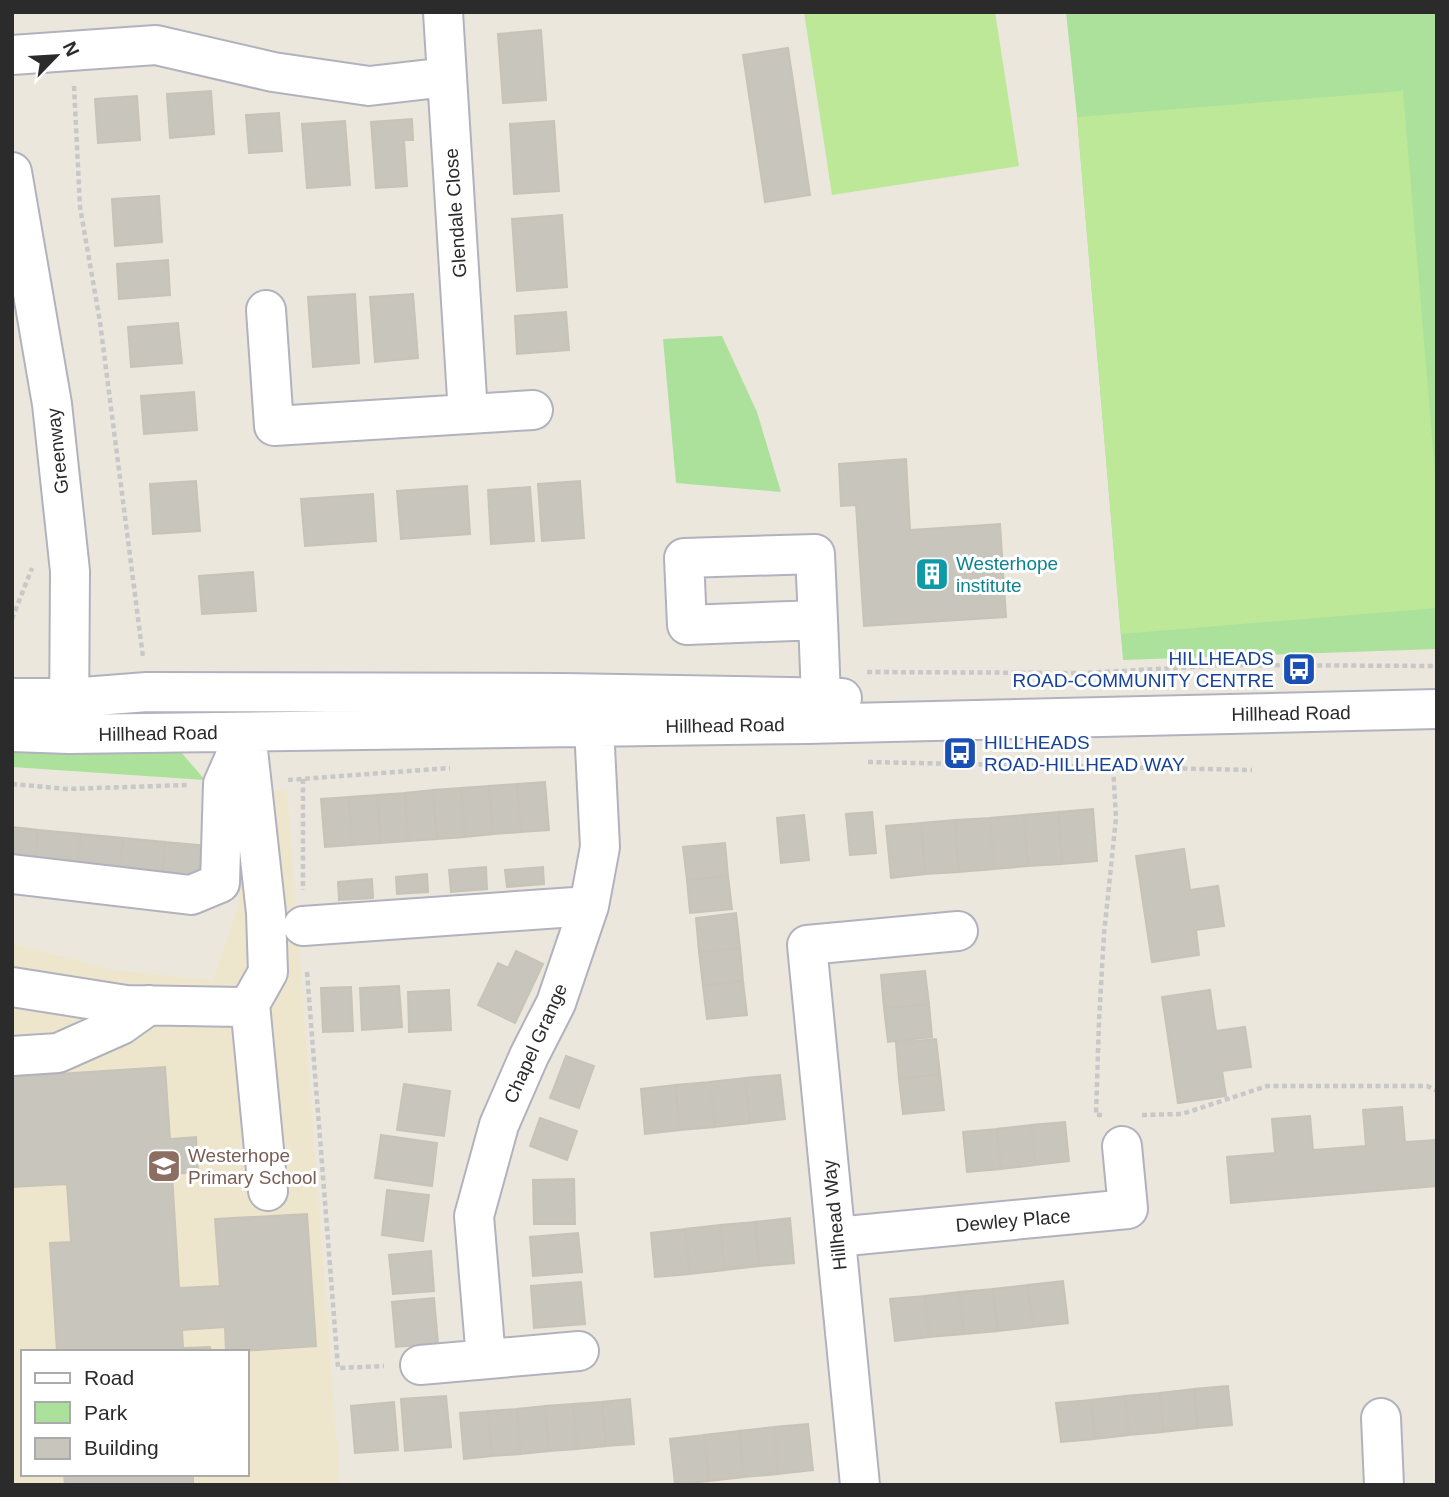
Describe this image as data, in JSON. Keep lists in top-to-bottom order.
{
  "streets": {
    "street": [
      "Glendale Close",
      "Greenway",
      "Hillhead Road",
      "Chapel Grange",
      "Hillhead Way",
      "Dewley Place"
    ]
  },
  "crossings": [
    ["Greenway", "Hillhead Road"],
    ["Hillhead Road", "Chapel Grange"],
    ["Hillhead Way", "Dewley Place"]
  ],
  "places": {
    "building": ["Westerhope institute"],
    "bus stop": ["HILLHEADS ROAD-COMMUNITY CENTRE", "HILLHEADS ROAD-HILLHEAD WAY"],
    "school or university": ["Westerhope Primary School"]
  },
  "legend": ["Road", "Park", "Building"],
  "north": "top right"
}
